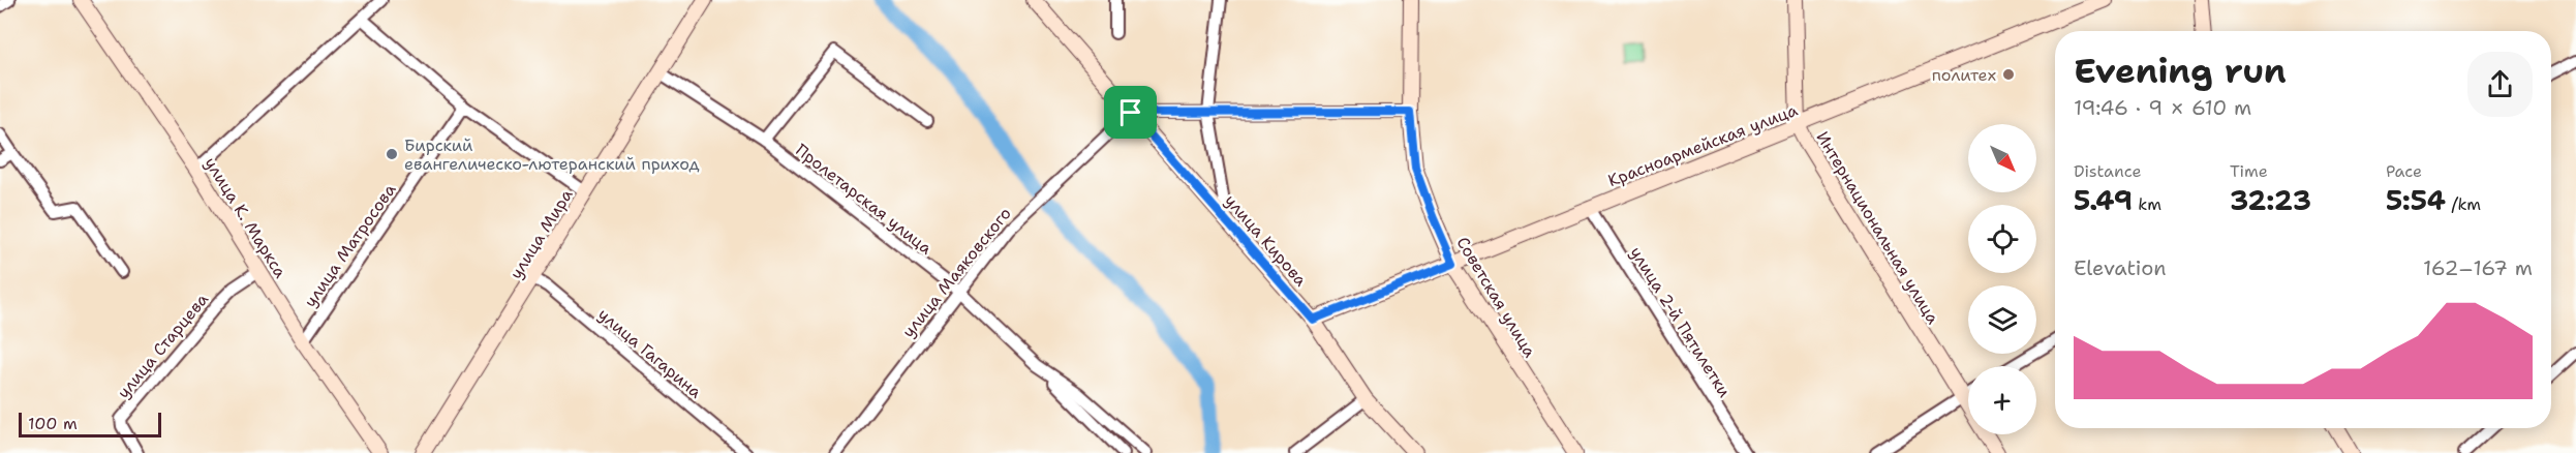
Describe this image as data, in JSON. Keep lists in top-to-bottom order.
{
  "streets": {
    "main road": [
      "Красноармейская улица",
      "улица К. Маркса",
      "Интернациональная улица",
      "улица Мира",
      "улица Кирова",
      "Советская улица"
    ],
    "street": [
      "Пролетарская улица",
      "улица Матросова",
      "улица Маяковского",
      "улица 2-й Пятилетки",
      "улица Старцева",
      "улица Гагарина"
    ]
  },
  "crossings": [
    ["Красноармейская улица", "Интернациональная улица"],
    ["Красноармейская улица", "улица Кирова"],
    ["Красноармейская улица", "Советская улица"],
    ["Красноармейская улица", "улица 2-й Пятилетки"],
    ["Пролетарская улица", "улица Мира"],
    ["Пролетарская улица", "улица Маяковского"],
    ["улица К. Маркса", "улица Матросова"],
    ["улица К. Маркса", "улица Старцева"],
    ["улица Мира", "улица Гагарина"],
    ["улица Кирова", "улица Маяковского"]
  ],
  "places": ["политех", "Бирский евангелическо-лютеранский приход"],
  "scale_bar": "100 m",
  "north": "bottom right",
  "page": {
    "heading": ["Evening run", "19:46 · 9 × 610 m"],
    "map_buttons": "+",
    "stats": [
      ["Distance", "5.49 km"],
      ["Time", "32:23"],
      ["Pace", "5:54 /km"]
    ],
    "chart": ["Elevation", "162–167 m"],
    "scale": "100 m"
  }
}
